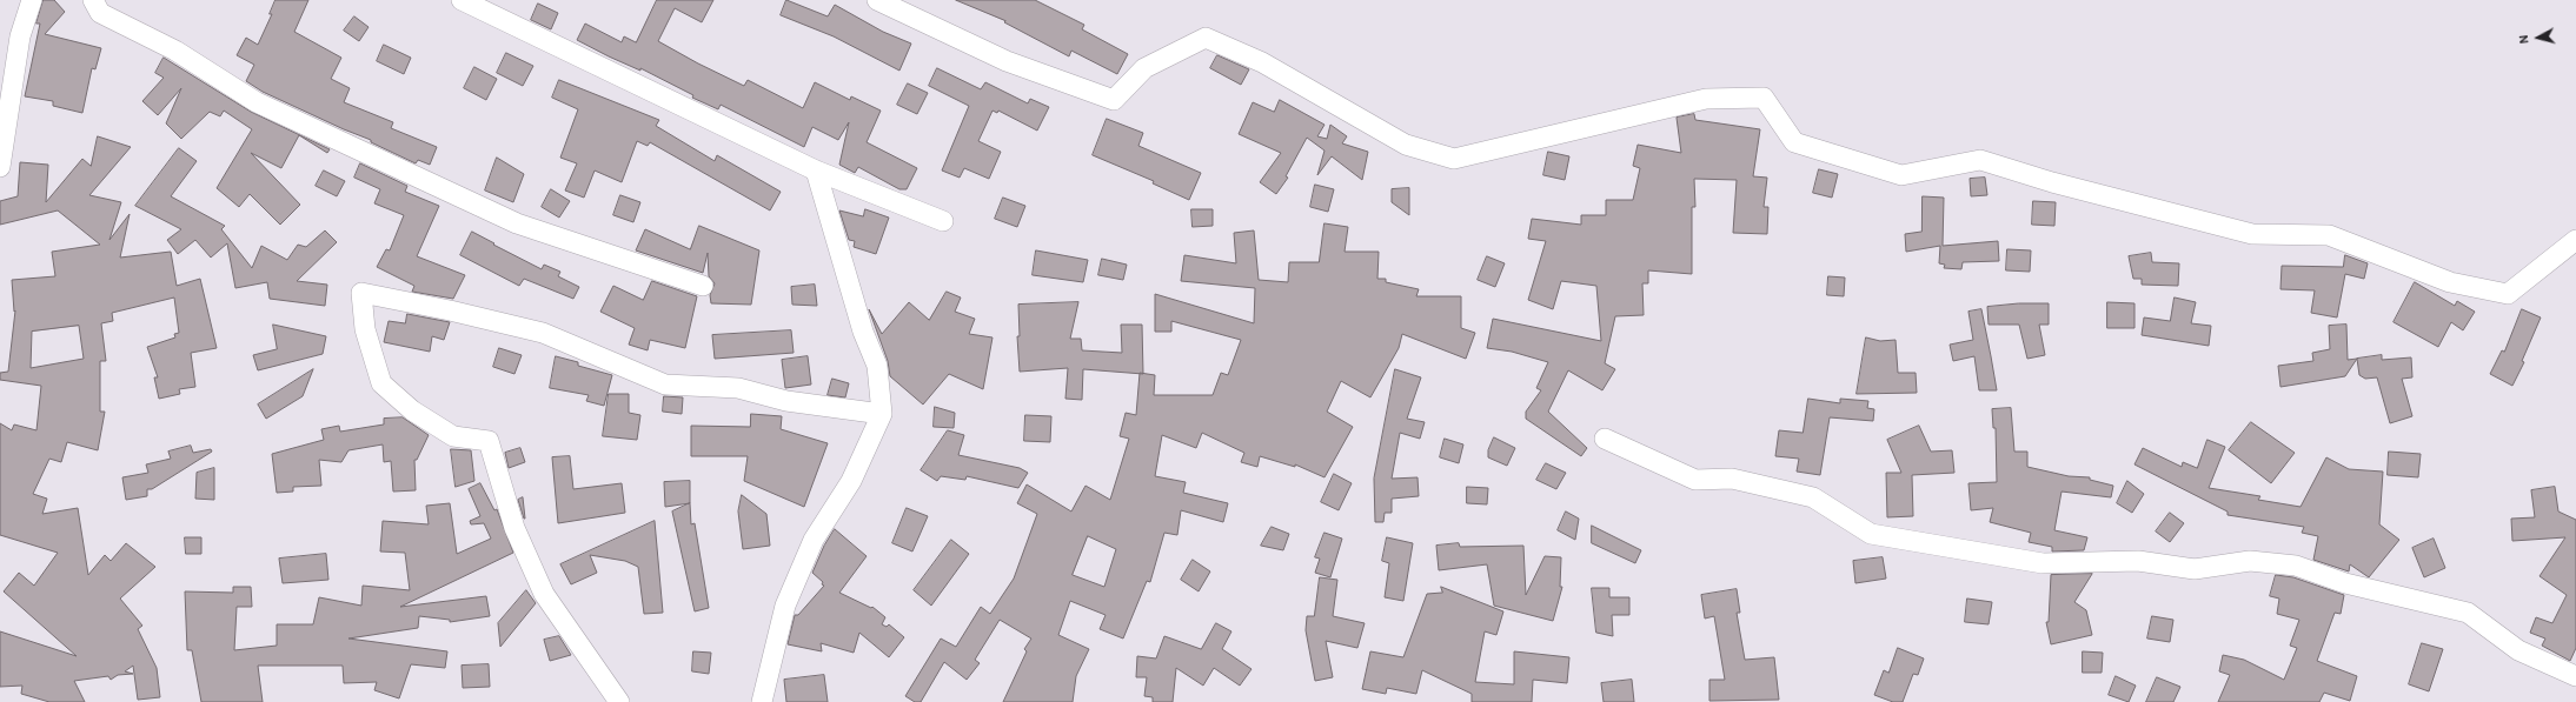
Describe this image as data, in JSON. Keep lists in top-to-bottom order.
{
  "north": "left"
}
